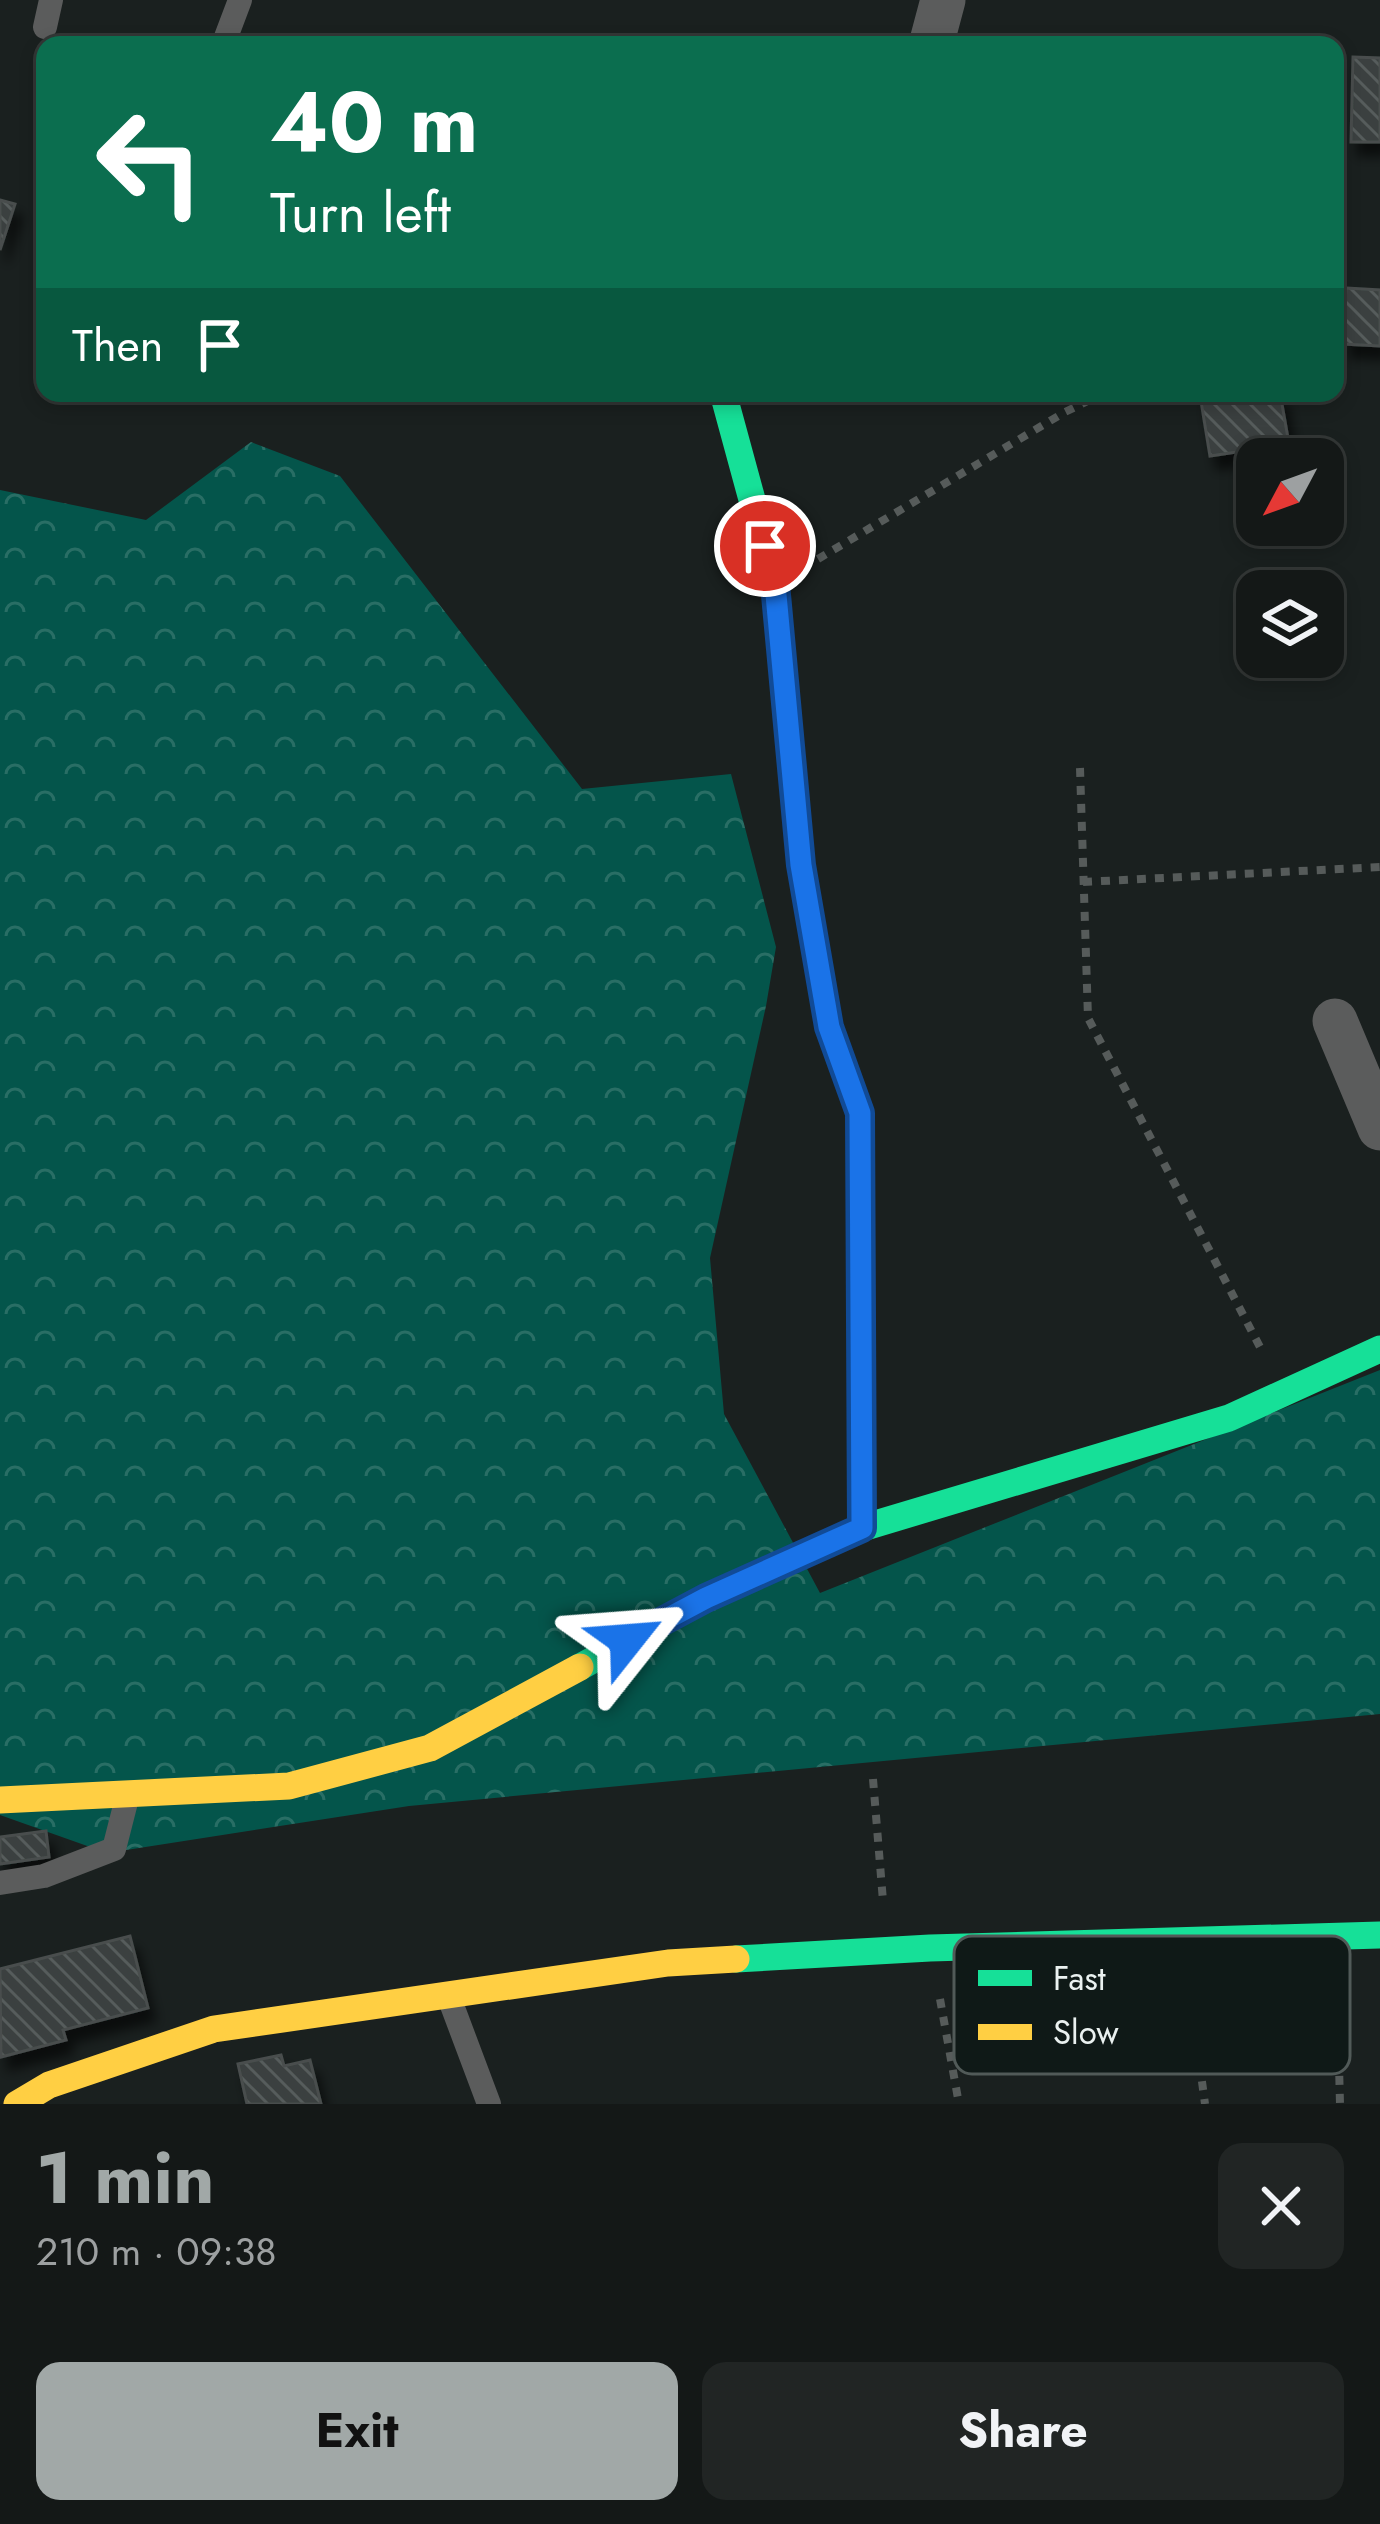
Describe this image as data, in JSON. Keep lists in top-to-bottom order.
{
  "legend": ["Fast", "Slow"],
  "north": "bottom left",
  "page": {
    "turn": ["40 m", "Turn left"],
    "then": "Then",
    "heading": ["1 min", "210 m · 09:38"],
    "buttons": ["Exit", "Share"]
  }
}
